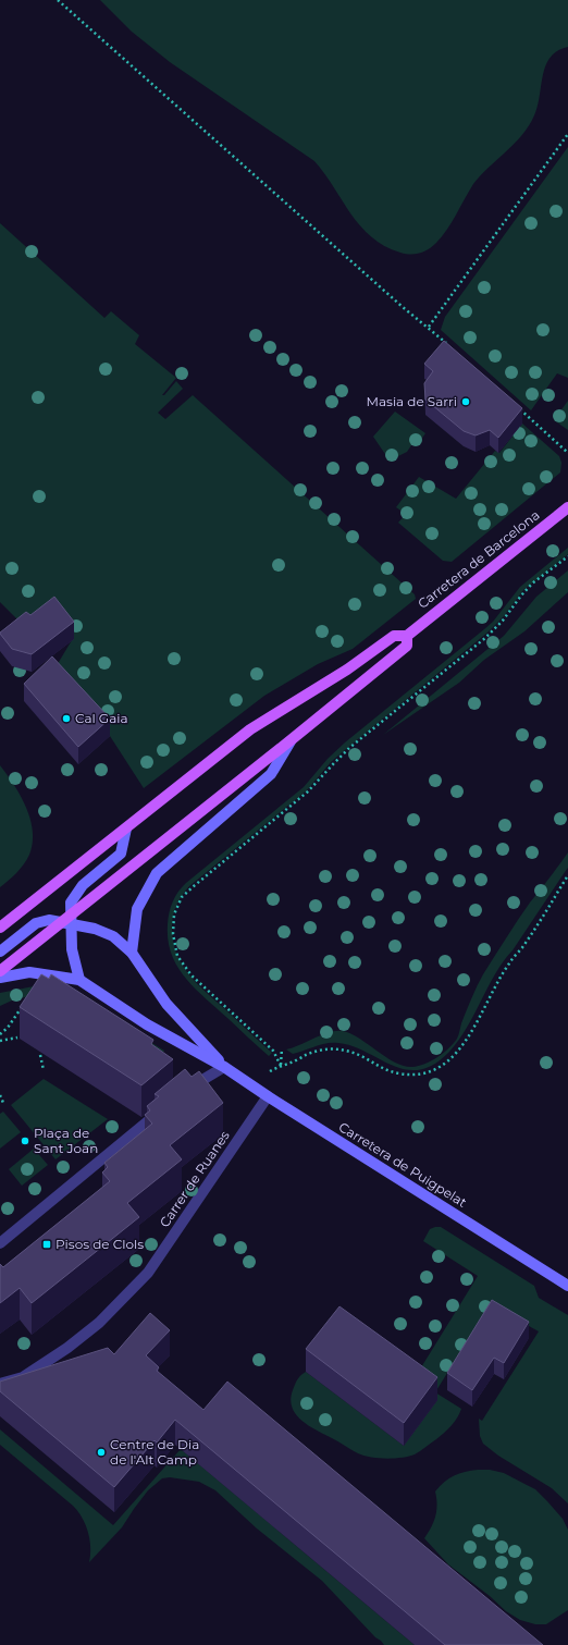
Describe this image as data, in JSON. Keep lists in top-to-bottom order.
{
  "streets": {
    "main road": ["Carretera de Barcelona"],
    "street": ["Carretera de Puigpelat", "Carrer de Ruanes"]
  },
  "crossings": [
    ["Carretera de Puigpelat", "Carrer de Ruanes"]
  ],
  "places": {
    "other": [
      "Masia de Sarri",
      "Cal Gaia",
      "Plaça de Sant Joan",
      "Centre de Dia de l'Alt Camp"
    ],
    "transit": ["Pisos de Clols"]
  }
}
